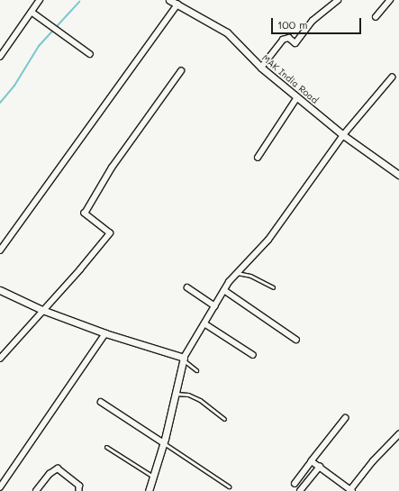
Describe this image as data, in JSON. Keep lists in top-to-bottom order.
{
  "streets": {
    "street": ["MAK India Road"]
  },
  "scale_bar": "100 m"
}
